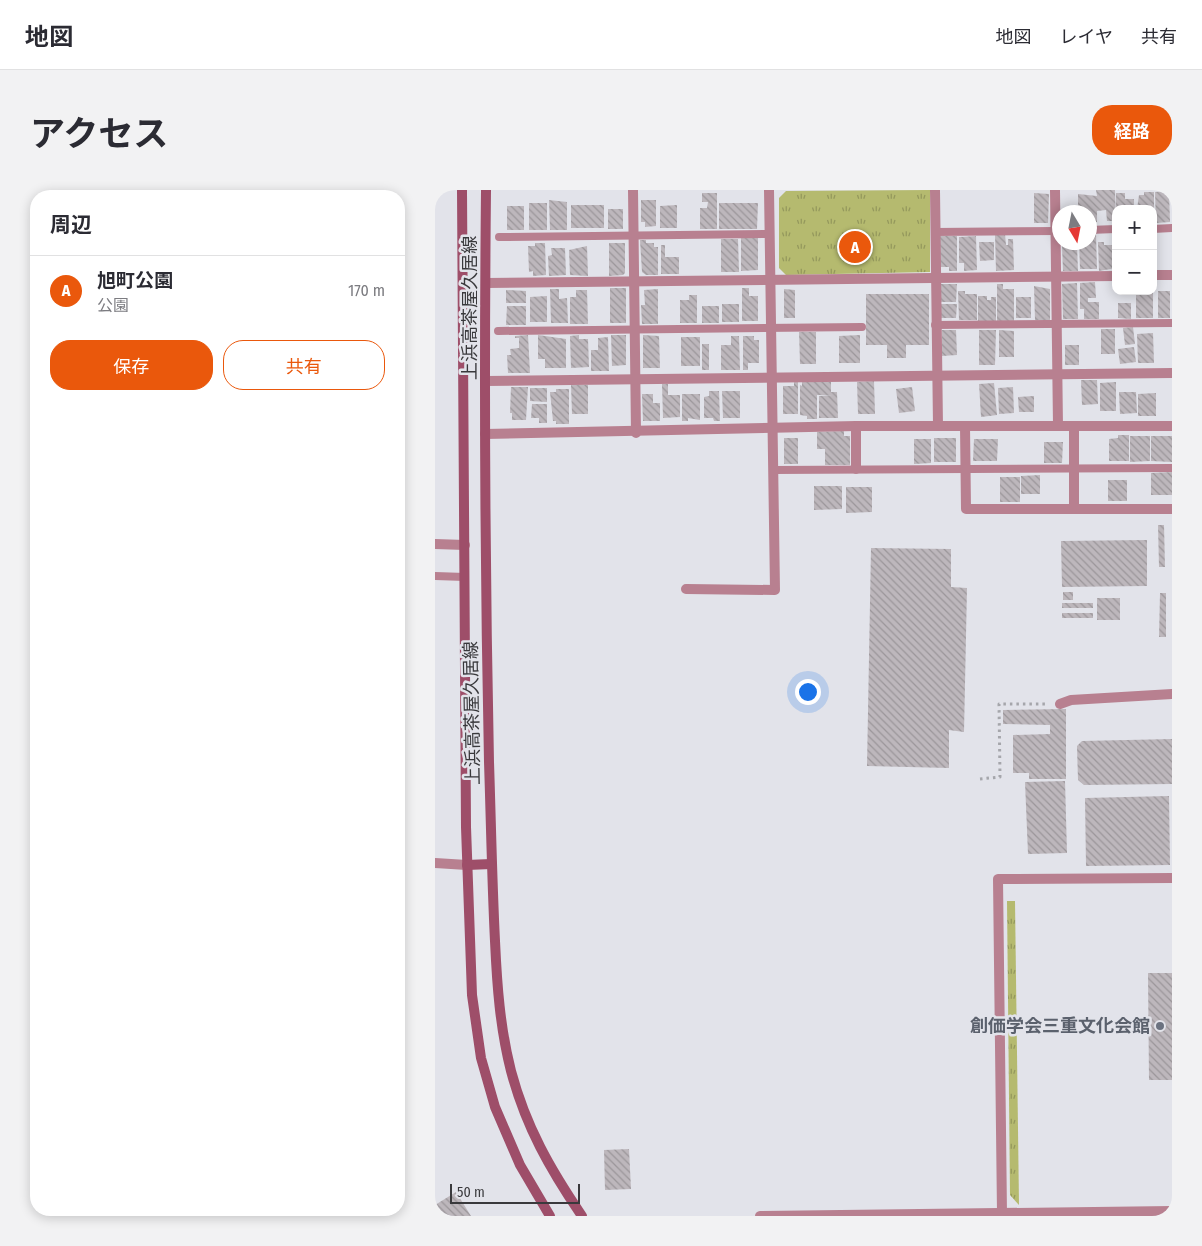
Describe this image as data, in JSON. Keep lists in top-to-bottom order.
{
  "streets": {
    "main road": ["上浜高茶屋久居線"]
  },
  "places": ["創価学会三重文化会館"],
  "scale_bar": "50 m",
  "north": "bottom",
  "page": {
    "header": "地図",
    "nav": ["地図", "レイヤ", "共有"],
    "title": "アクセス",
    "buttons": [
      "経路",
      ["保存", "共有"]
    ],
    "heading": "周辺",
    "map_buttons": ["+", "−"],
    "pins": "A",
    "list": [
      {
        "mark": "A",
        "name": "旭町公園",
        "note": "公園",
        "value": "170 m"
      }
    ],
    "scale": "50 m"
  }
}
